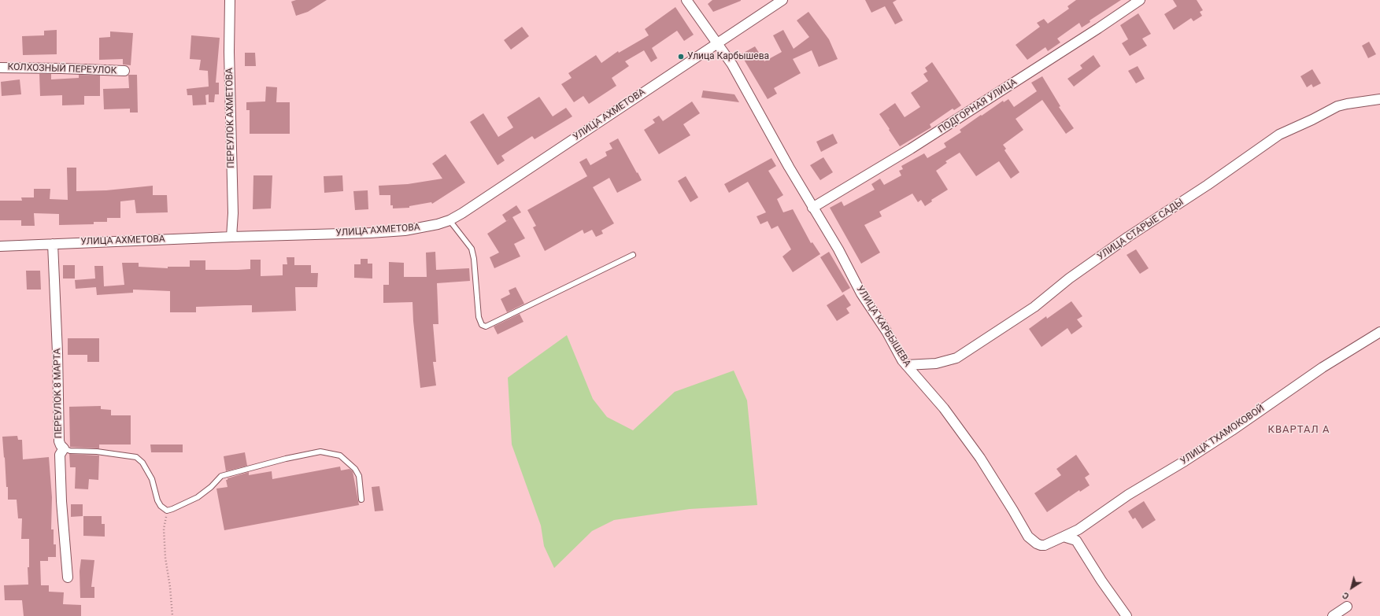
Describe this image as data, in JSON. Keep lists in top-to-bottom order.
{
  "streets": {
    "street": [
      "КОЛХОЗНЫЙ ПЕРЕУЛОК",
      "ПОДГОРНАЯ УЛИЦА",
      "УЛИЦА АХМЕТОВА",
      "ПЕРЕУЛОК АХМЕТОВА",
      "УЛИЦА СТАРЫЕ САДЫ",
      "УЛИЦА КАРБЫШЕВА",
      "ПЕРЕУЛОК 8 МАРТА",
      "УЛИЦА ТХАМОКОВОЙ"
    ]
  },
  "crossings": [
    ["ПОДГОРНАЯ УЛИЦА", "УЛИЦА КАРБЫШЕВА"],
    ["УЛИЦА АХМЕТОВА", "ПЕРЕУЛОК АХМЕТОВА"],
    ["УЛИЦА АХМЕТОВА", "УЛИЦА КАРБЫШЕВА"],
    ["УЛИЦА АХМЕТОВА", "ПЕРЕУЛОК 8 МАРТА"],
    ["УЛИЦА СТАРЫЕ САДЫ", "УЛИЦА КАРБЫШЕВА"],
    ["УЛИЦА КАРБЫШЕВА", "УЛИЦА ТХАМОКОВОЙ"]
  ],
  "districts": ["КВАРТАЛ А"],
  "places": ["Улица Карбышева"],
  "north": "bottom left"
}
